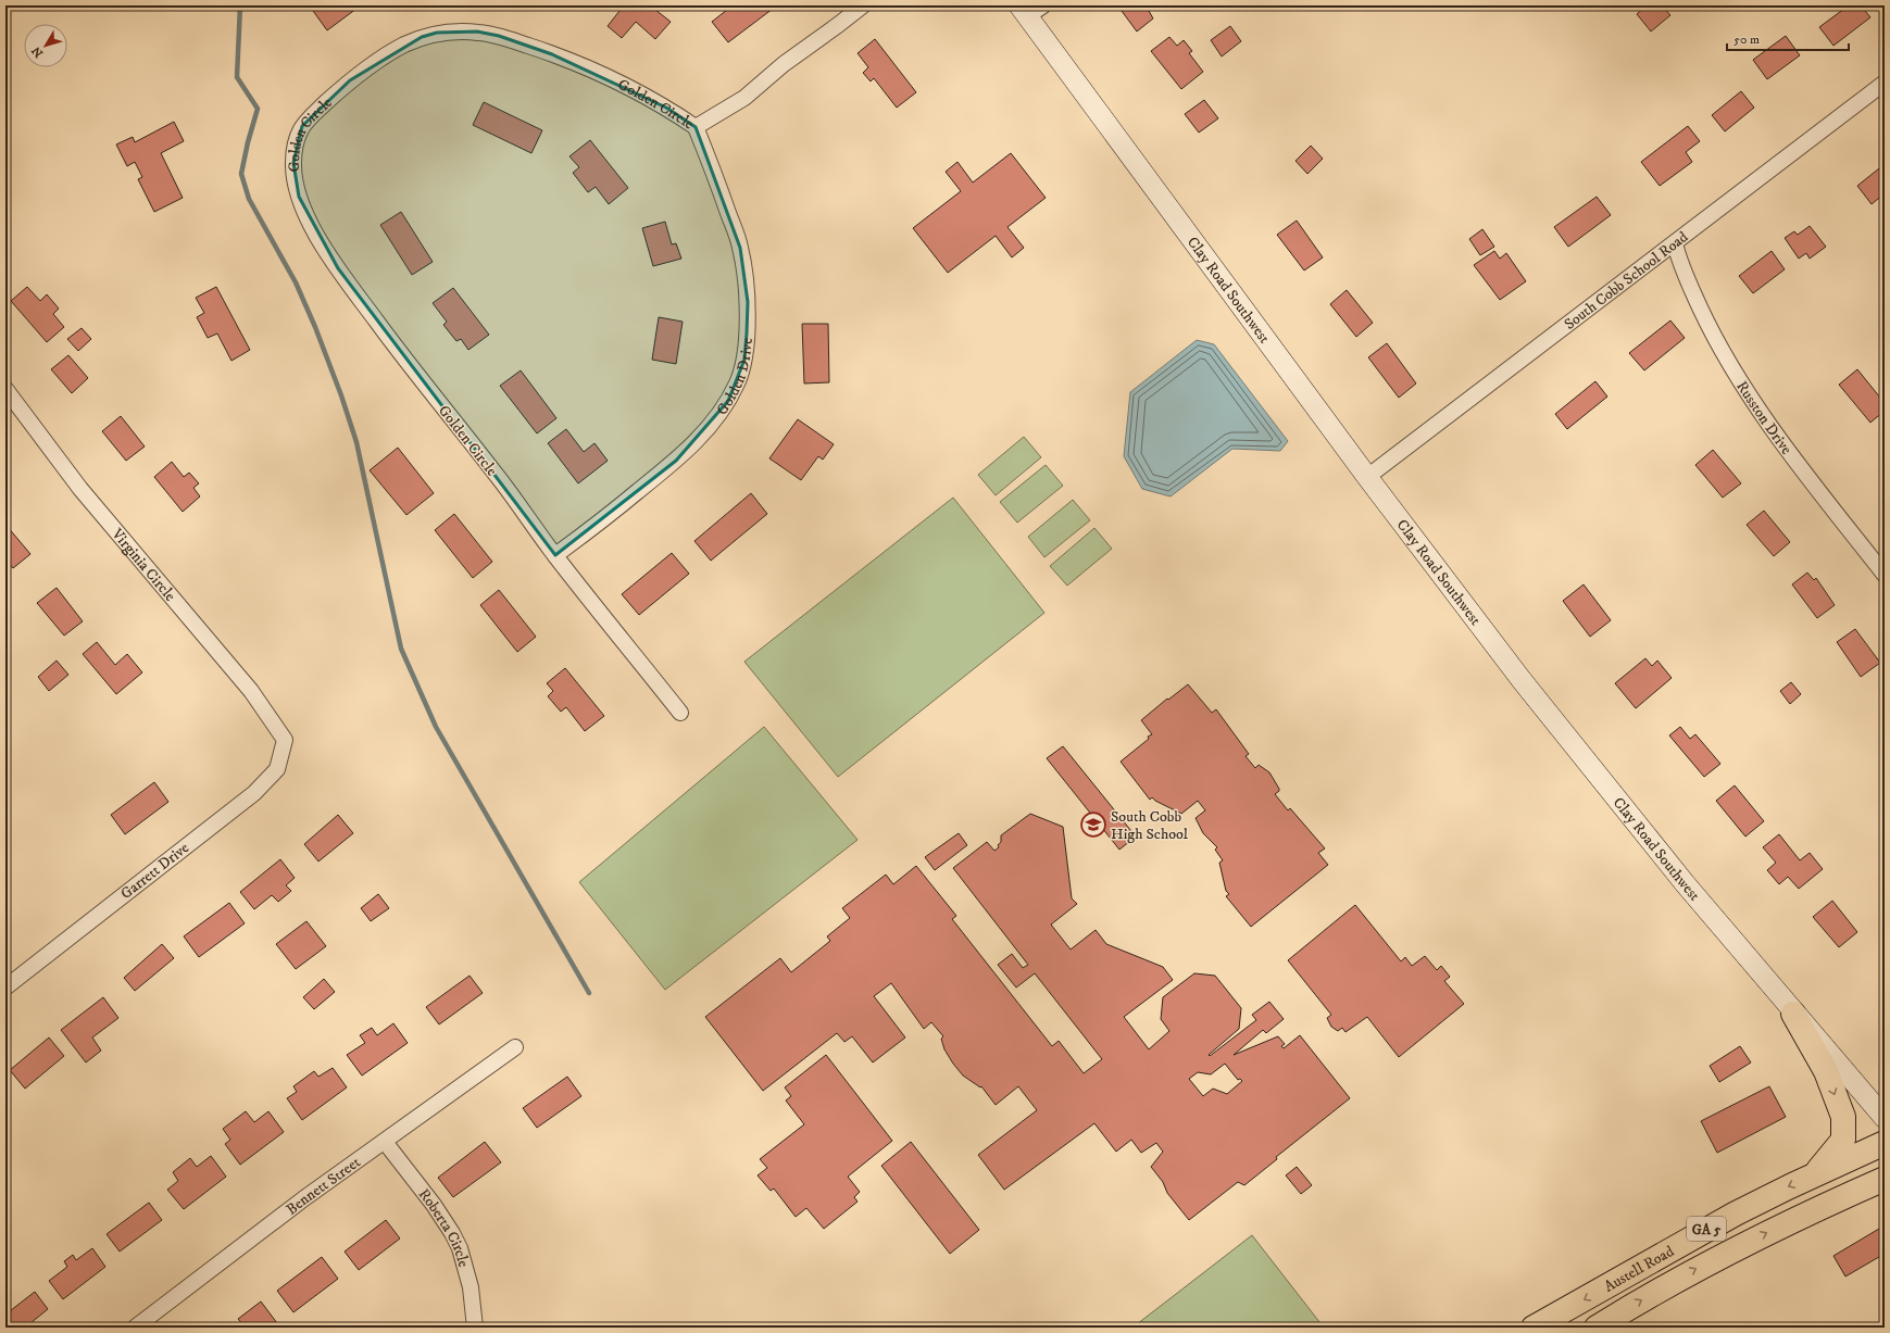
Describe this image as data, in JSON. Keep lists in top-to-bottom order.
{
  "streets": {
    "main road": ["GA 5", "Austell Road"],
    "street": [
      "Golden Circle",
      "South Cobb School Road",
      "Clay Road Southwest",
      "Golden Drive",
      "Russton Drive",
      "Virginia Circle",
      "Garrett Drive",
      "Bennett Street",
      "Roberta Circle"
    ]
  },
  "crossings": [
    ["Golden Circle", "Golden Drive"],
    ["South Cobb School Road", "Clay Road Southwest"],
    ["South Cobb School Road", "Russton Drive"],
    ["Virginia Circle", "Garrett Drive"],
    ["Bennett Street", "Roberta Circle"]
  ],
  "places": {
    "school or university": ["South Cobb High School"]
  },
  "scale_bar": "50 m",
  "north": "bottom left"
}
